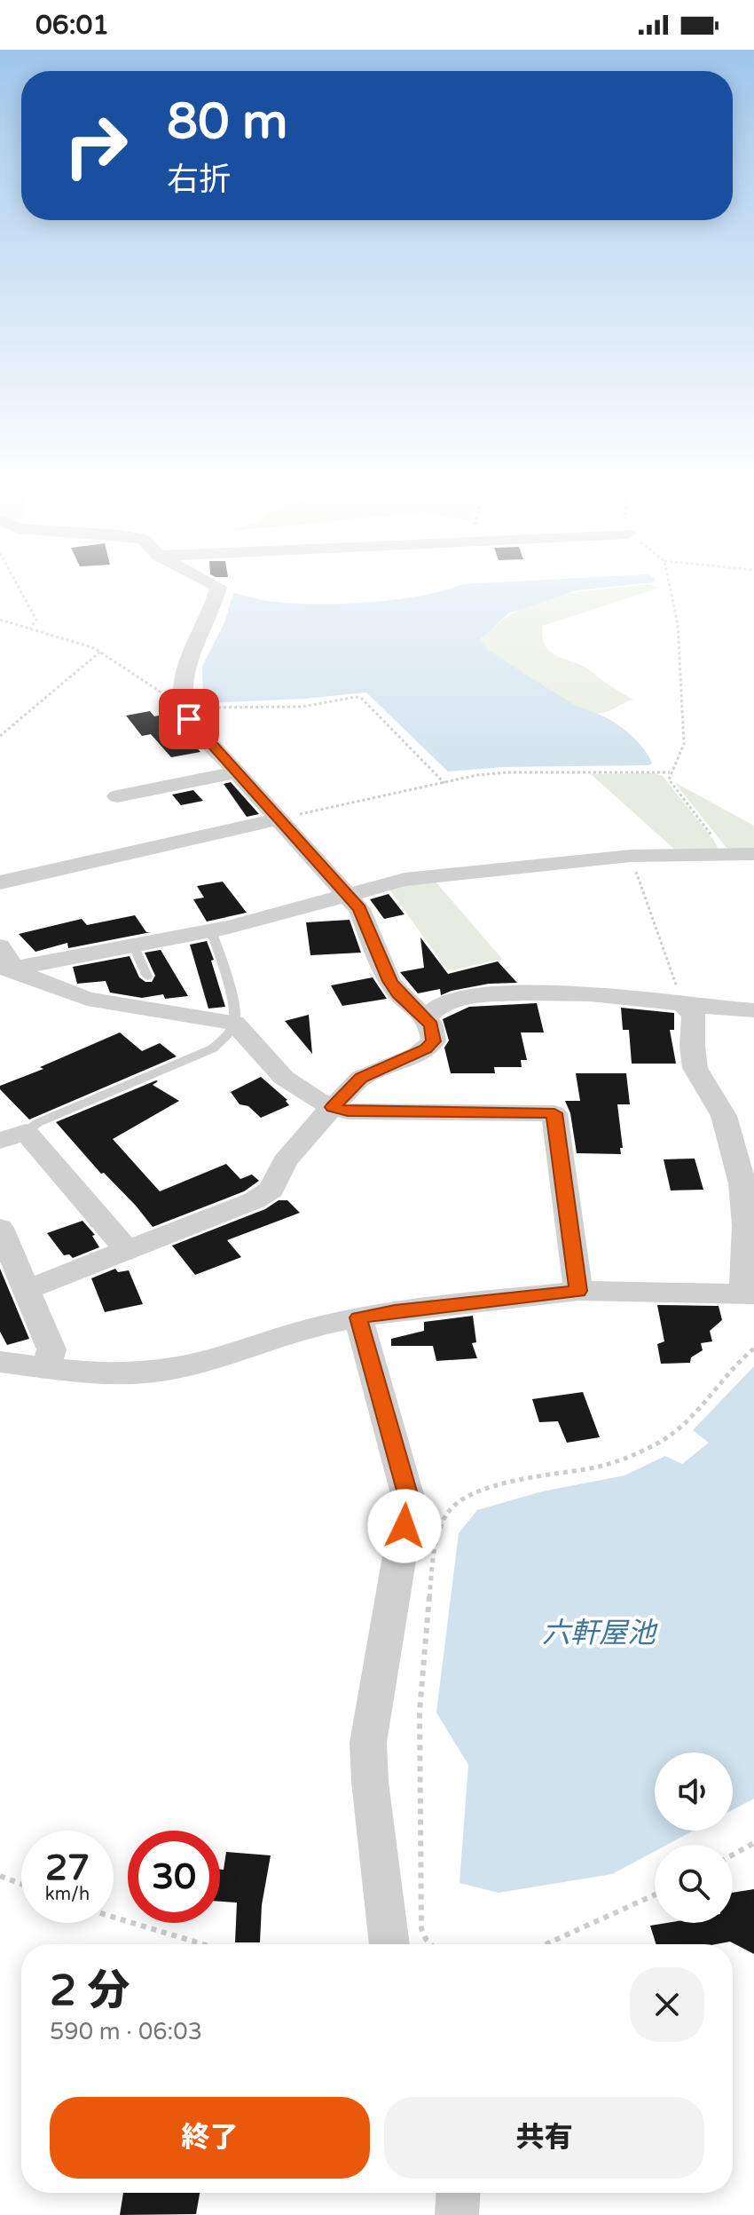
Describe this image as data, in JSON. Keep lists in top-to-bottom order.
{
  "water": ["六軒屋池"],
  "page": {
    "status": "06:01",
    "turn": ["80 m", "右折"],
    "speed": "27 km/h",
    "limit": "30",
    "heading": ["2 分", "590 m · 06:03"],
    "buttons": ["終了", "共有"]
  }
}
